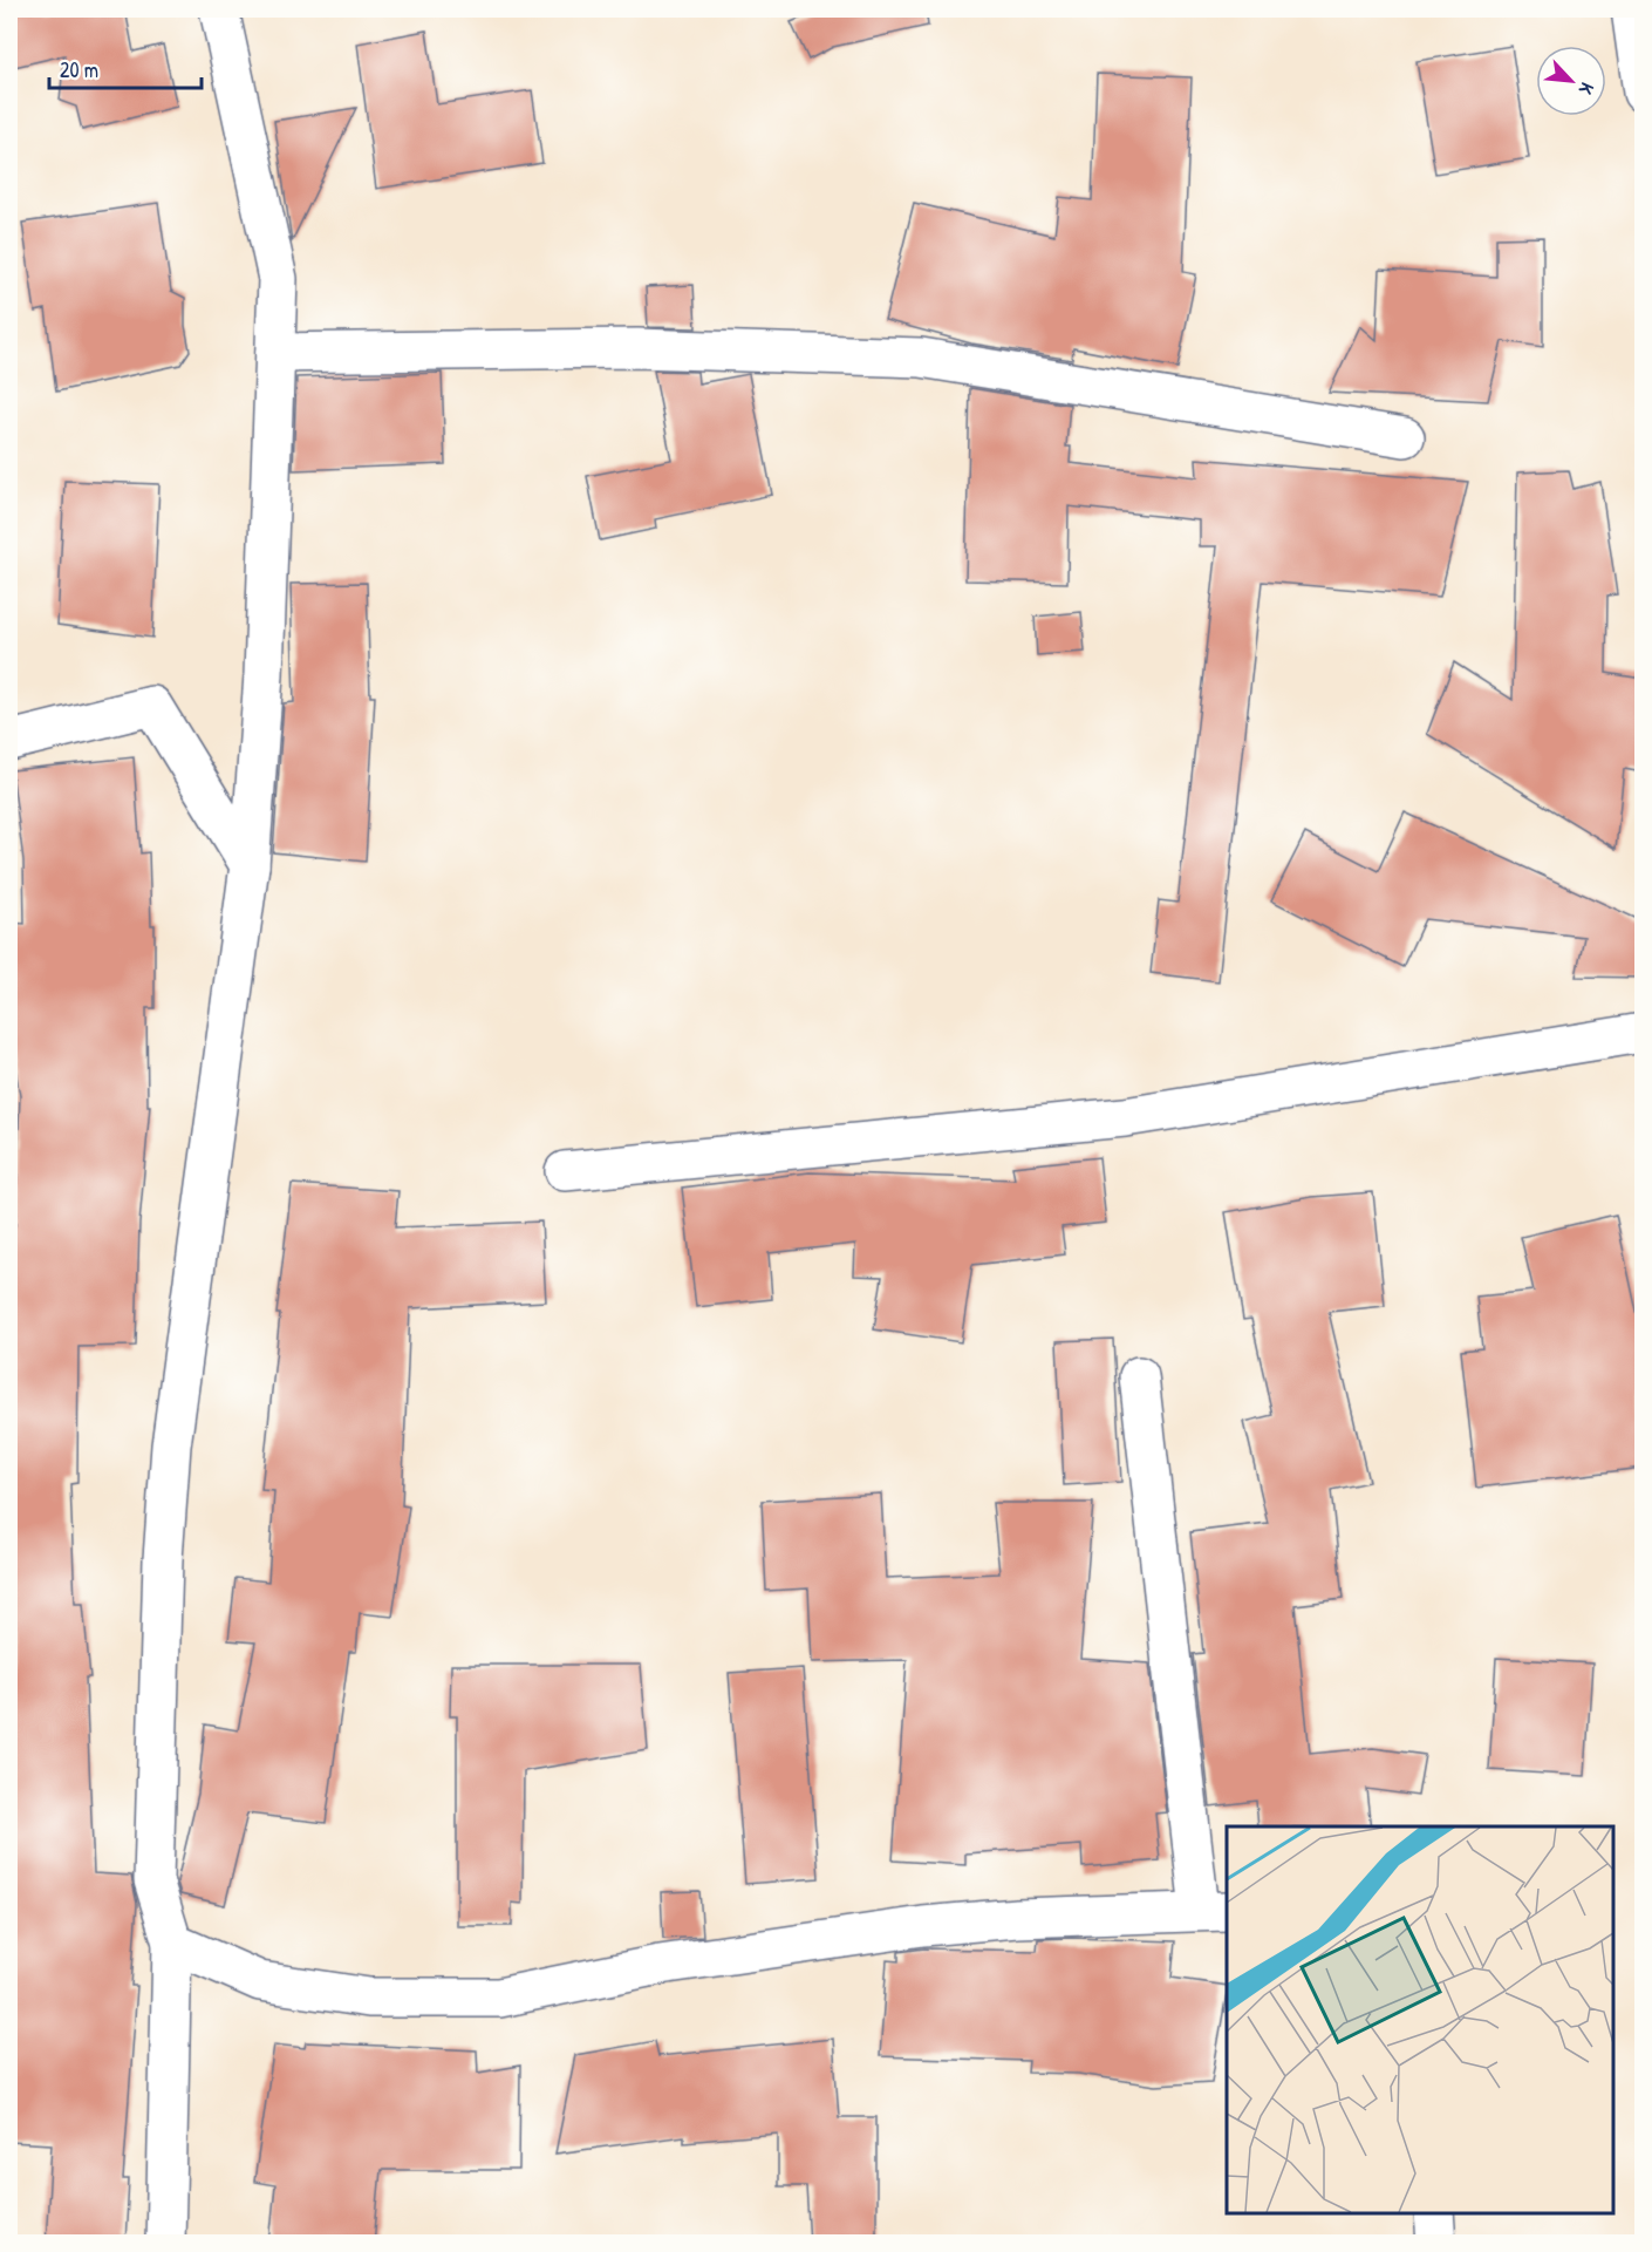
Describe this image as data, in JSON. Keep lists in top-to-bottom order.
{
  "scale_bar": "20 m",
  "north": "bottom right"
}
